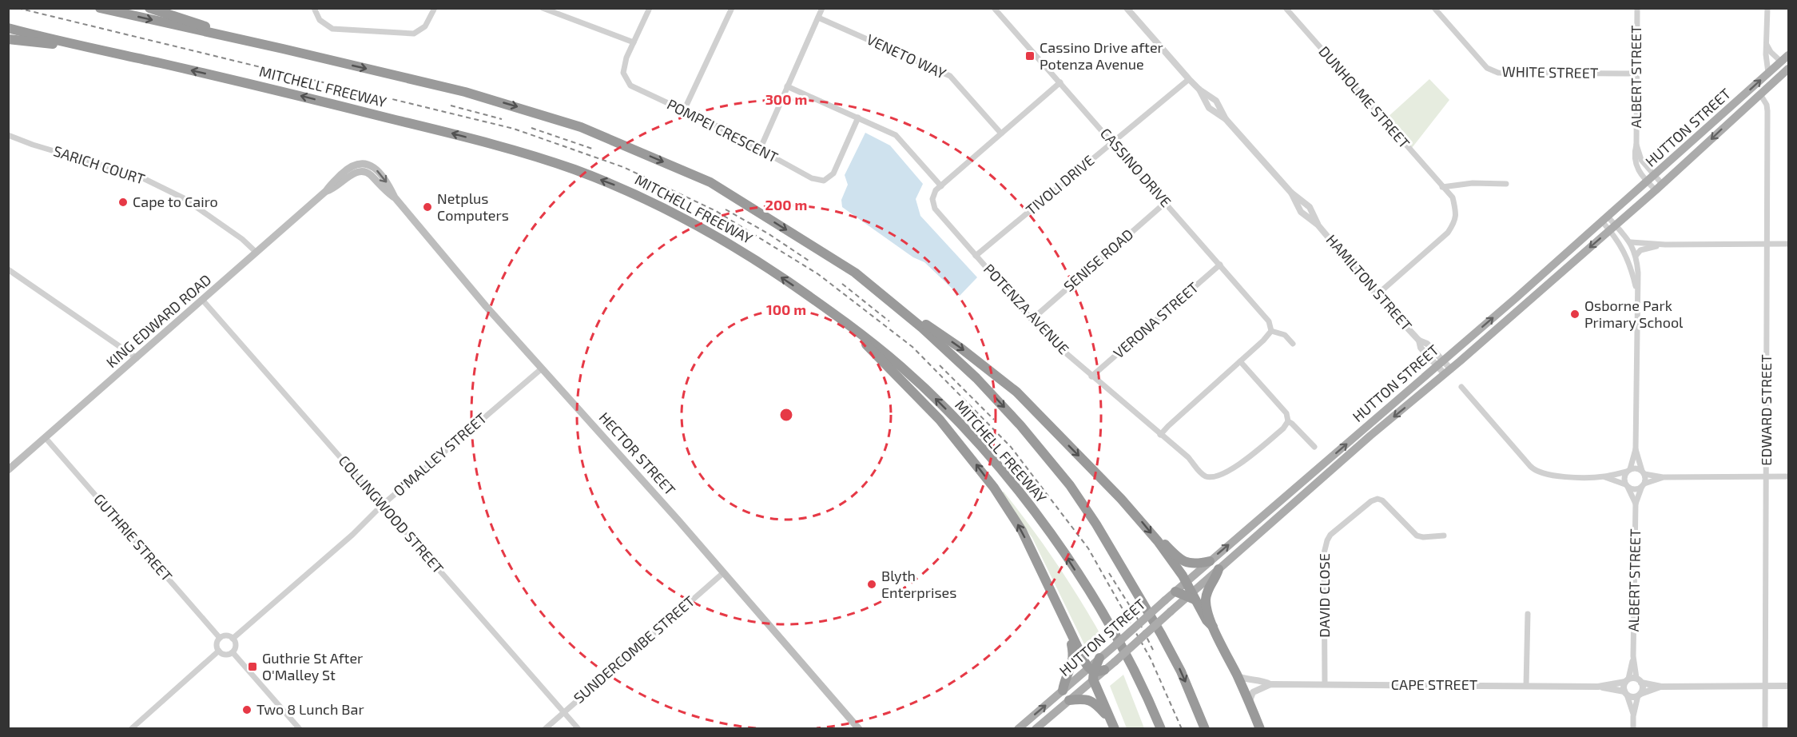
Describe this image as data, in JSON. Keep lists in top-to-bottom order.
{
  "streets": {
    "highway": ["MITCHELL FREEWAY"],
    "main road": ["HUTTON STREET", "KING EDWARD ROAD", "HECTOR STREET"],
    "street": [
      "VENETO WAY",
      "WHITE STREET",
      "ALBERT STREET",
      "DUNHOLME STREET",
      "POMPEI CRESCENT",
      "SARICH COURT",
      "CASSINO DRIVE",
      "TIVOLI DRIVE",
      "SENISE ROAD",
      "HAMILTON STREET",
      "POTENZA AVENUE",
      "VERONA STREET",
      "EDWARD STREET",
      "O'MALLEY STREET",
      "COLLINGWOOD STREET",
      "GUTHRIE STREET",
      "DAVID CLOSE",
      "SUNDERCOMBE STREET",
      "CAPE STREET"
    ]
  },
  "crossings": [
    ["WHITE STREET", "ALBERT STREET"],
    ["ALBERT STREET", "HUTTON STREET"],
    ["ALBERT STREET", "CAPE STREET"],
    ["DUNHOLME STREET", "HAMILTON STREET"],
    ["HUTTON STREET", "HAMILTON STREET"],
    ["HUTTON STREET", "EDWARD STREET"],
    ["SARICH COURT", "KING EDWARD ROAD"],
    ["CASSINO DRIVE", "TIVOLI DRIVE"],
    ["CASSINO DRIVE", "SENISE ROAD"],
    ["CASSINO DRIVE", "VERONA STREET"],
    ["TIVOLI DRIVE", "HAMILTON STREET"],
    ["TIVOLI DRIVE", "POTENZA AVENUE"],
    ["SENISE ROAD", "POTENZA AVENUE"],
    ["POTENZA AVENUE", "VERONA STREET"],
    ["KING EDWARD ROAD", "HECTOR STREET"],
    ["KING EDWARD ROAD", "COLLINGWOOD STREET"],
    ["KING EDWARD ROAD", "GUTHRIE STREET"],
    ["EDWARD STREET", "CAPE STREET"],
    ["HECTOR STREET", "O'MALLEY STREET"],
    ["HECTOR STREET", "SUNDERCOMBE STREET"],
    ["O'MALLEY STREET", "COLLINGWOOD STREET"],
    ["O'MALLEY STREET", "GUTHRIE STREET"],
    ["COLLINGWOOD STREET", "SUNDERCOMBE STREET"],
    ["DAVID CLOSE", "CAPE STREET"]
  ],
  "places": {
    "transit": ["Cassino Drive after Potenza Avenue", "Guthrie St After O'Malley St"],
    "other": [
      "Cape to Cairo",
      "Netplus Computers",
      "Osborne Park Primary School",
      "Blyth Enterprises",
      "Two 8 Lunch Bar"
    ]
  },
  "rings": ["300 m", "200 m", "100 m"]
}
